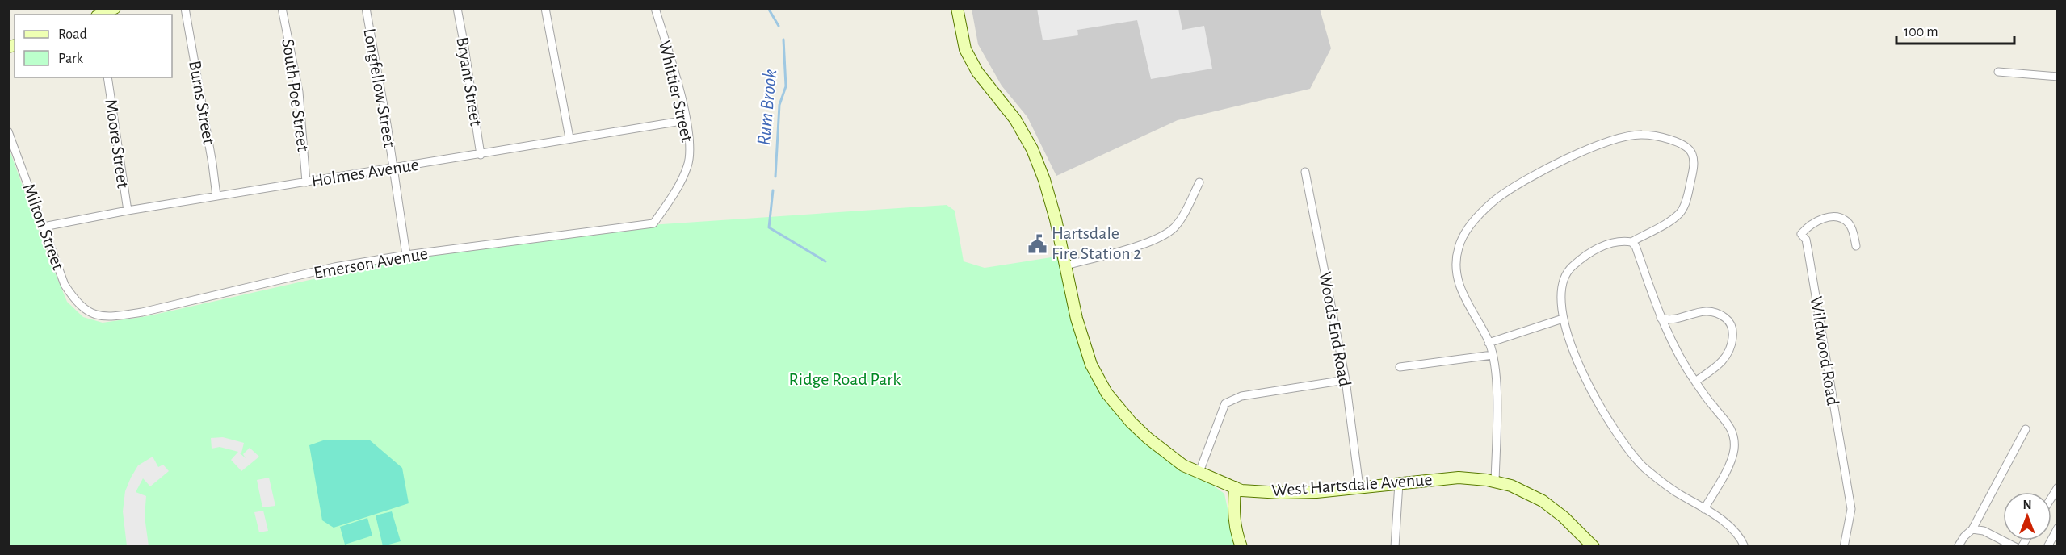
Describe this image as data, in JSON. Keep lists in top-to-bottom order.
{
  "streets": {
    "main road": ["West Hartsdale Avenue"],
    "street": [
      "Bryant Street",
      "Longfellow Street",
      "Whittier Street",
      "South Poe Street",
      "Burns Street",
      "Moore Street",
      "Holmes Avenue",
      "Milton Street",
      "Emerson Avenue",
      "Woods End Road",
      "Wildwood Road"
    ]
  },
  "crossings": [
    ["Bryant Street", "Holmes Avenue"],
    ["Longfellow Street", "Holmes Avenue"],
    ["Longfellow Street", "Emerson Avenue"],
    ["Whittier Street", "Holmes Avenue"],
    ["Whittier Street", "Emerson Avenue"],
    ["South Poe Street", "Holmes Avenue"],
    ["Burns Street", "Holmes Avenue"],
    ["Moore Street", "Holmes Avenue"],
    ["Holmes Avenue", "Milton Street"],
    ["Milton Street", "Emerson Avenue"],
    ["Woods End Road", "West Hartsdale Avenue"]
  ],
  "water": ["Rum Brook"],
  "parks": ["Ridge Road Park"],
  "places": {
    "public building": ["Hartsdale Fire Station 2"]
  },
  "legend": ["Road", "Park"],
  "scale_bar": "100 m",
  "north": "top"
}
